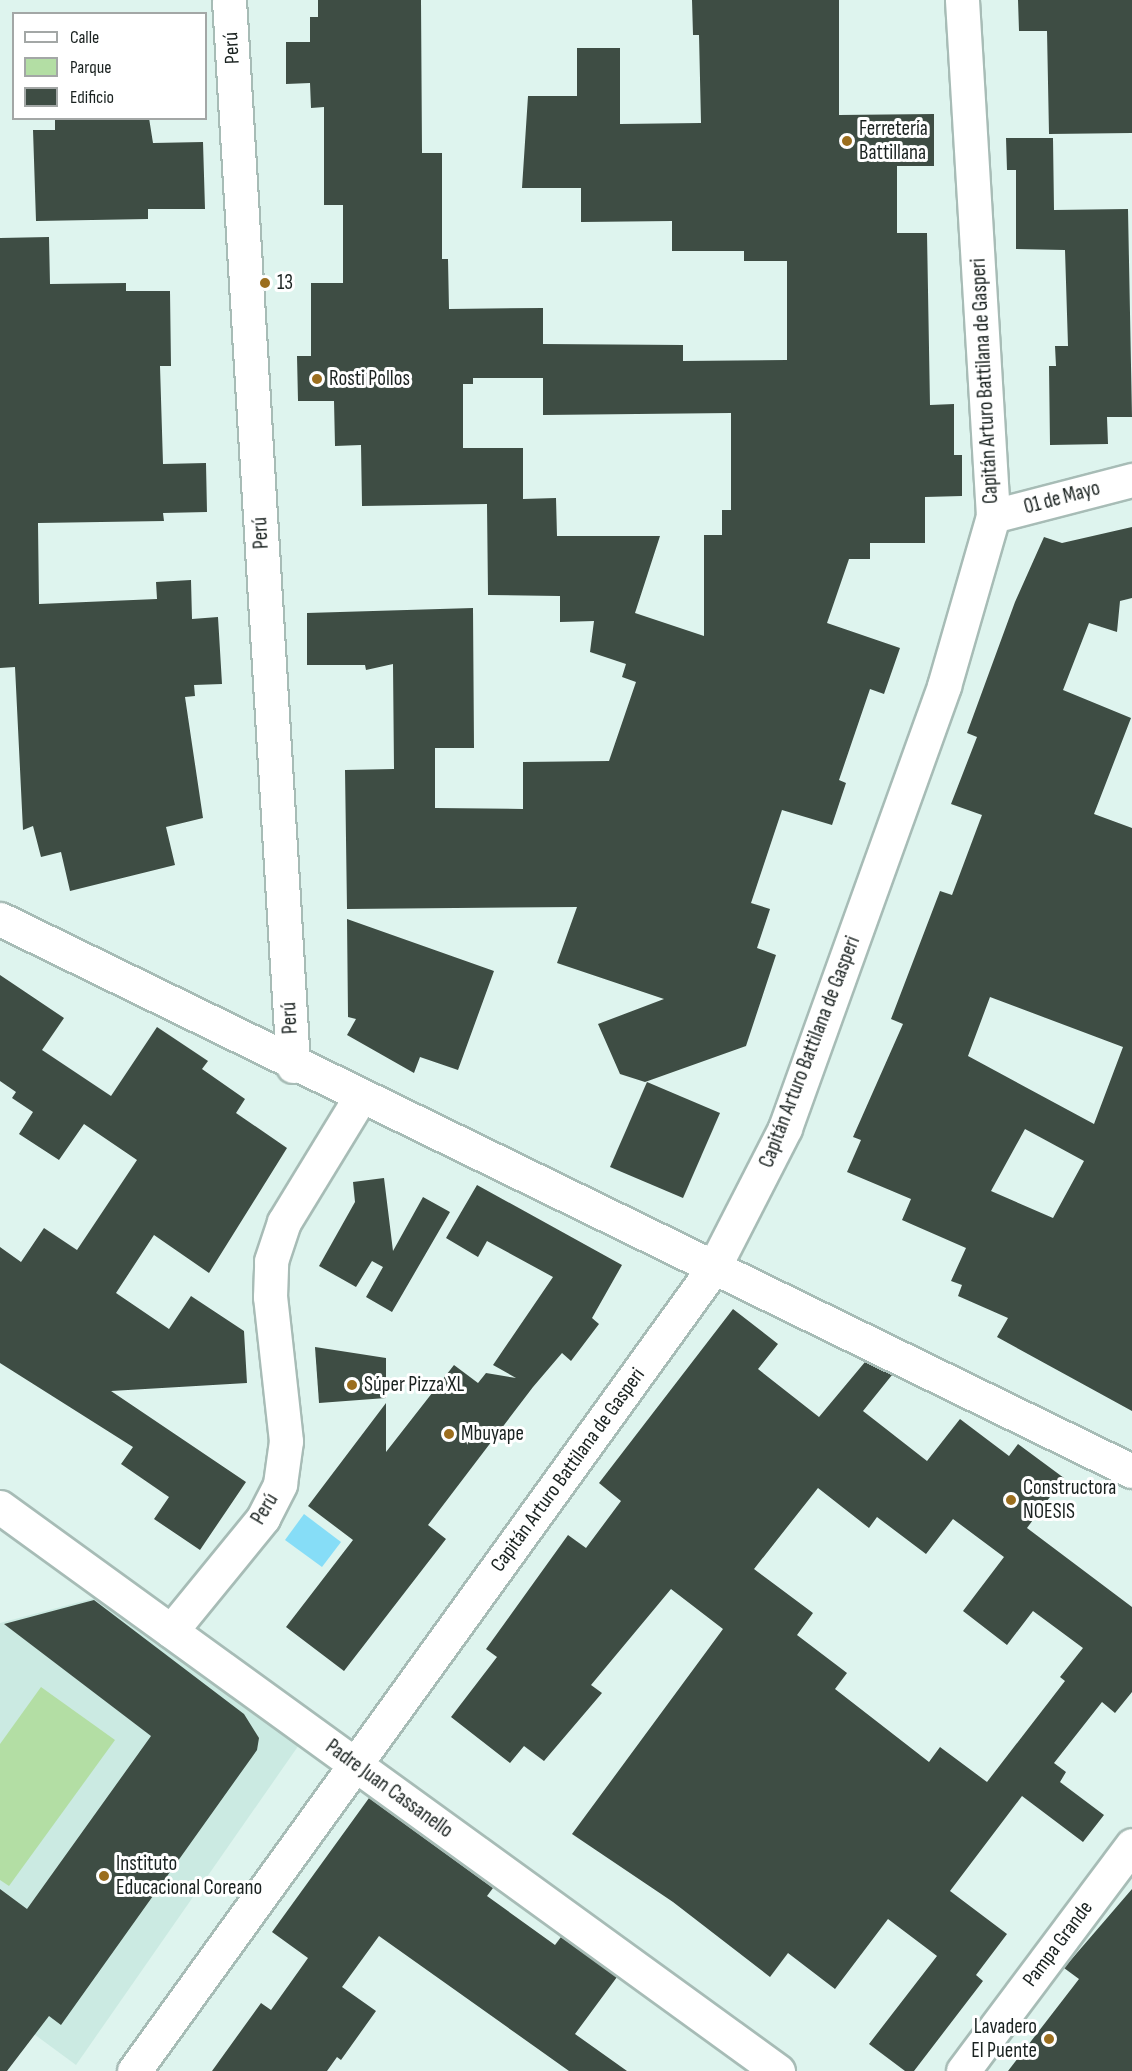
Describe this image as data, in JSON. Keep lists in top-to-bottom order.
{
  "streets": {
    "street": [
      "Perú",
      "Capitán Arturo Battilana de Gasperi",
      "01 de Mayo",
      "Padre Juan Cassanello",
      "Pampa Grande"
    ]
  },
  "crossings": [
    ["Perú", "Padre Juan Cassanello"],
    ["Capitán Arturo Battilana de Gasperi", "01 de Mayo"],
    ["Capitán Arturo Battilana de Gasperi", "Padre Juan Cassanello"]
  ],
  "places": [
    "Ferretería Battillana",
    "13",
    "Rosti Pollos",
    "Súper Pizza XL",
    "Mbuyape",
    "Constructora NOESIS",
    "Instituto Educacional Coreano",
    "Lavadero El Puente"
  ],
  "legend": ["Calle", "Parque", "Edificio"]
}
